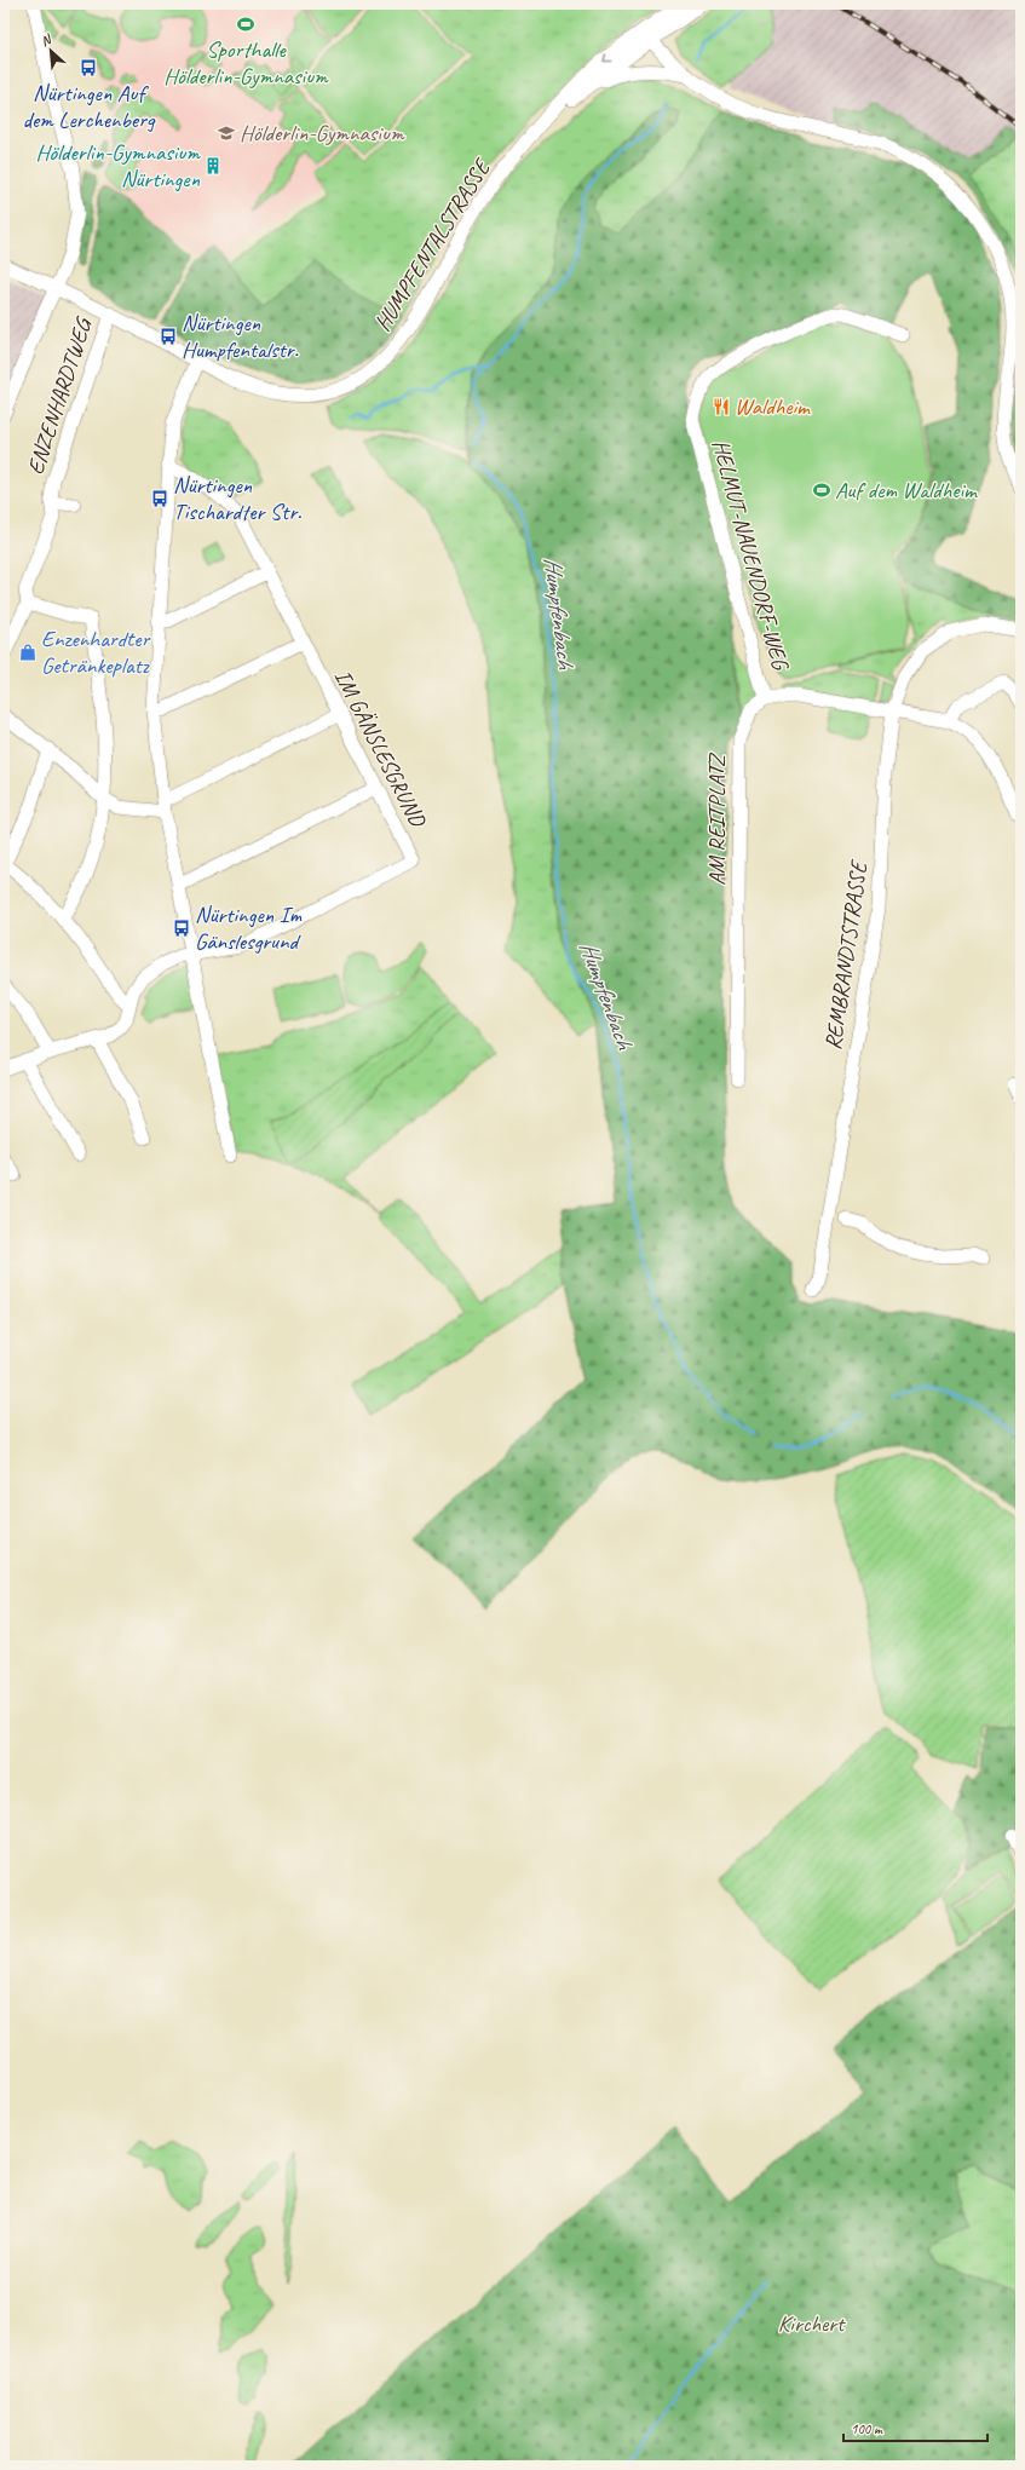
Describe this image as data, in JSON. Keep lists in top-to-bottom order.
{
  "streets": {
    "street": [
      "HUMPFENTALSTRASSE",
      "ENZENHARDTWEG",
      "HELMUT-NAUENDORF-WEG",
      "IM GÄNSLESGRUND",
      "AM REITPLATZ",
      "REMBRANDTSTRASSE"
    ]
  },
  "crossings": [
    ["HUMPFENTALSTRASSE", "ENZENHARDTWEG"],
    ["HELMUT-NAUENDORF-WEG", "AM REITPLATZ"]
  ],
  "water": ["Humpfenbach"],
  "parks": ["Kirchert"],
  "places": {
    "sports": ["Sporthalle Hölderlin-Gymnasium", "Auf dem Waldheim"],
    "bus stop": [
      "Nürtingen Auf dem Lerchenberg",
      "Nürtingen Humpfentalstr.",
      "Nürtingen Tischardter Str.",
      "Nürtingen Im Gänslesgrund"
    ],
    "school or university": ["Hölderlin-Gymnasium"],
    "building": ["Hölderlin-Gymnasium Nürtingen"],
    "restaurant": ["Waldheim"],
    "shop": ["Enzenhardter Getränkeplatz"]
  },
  "scale_bar": "100 m",
  "north": "top left"
}
